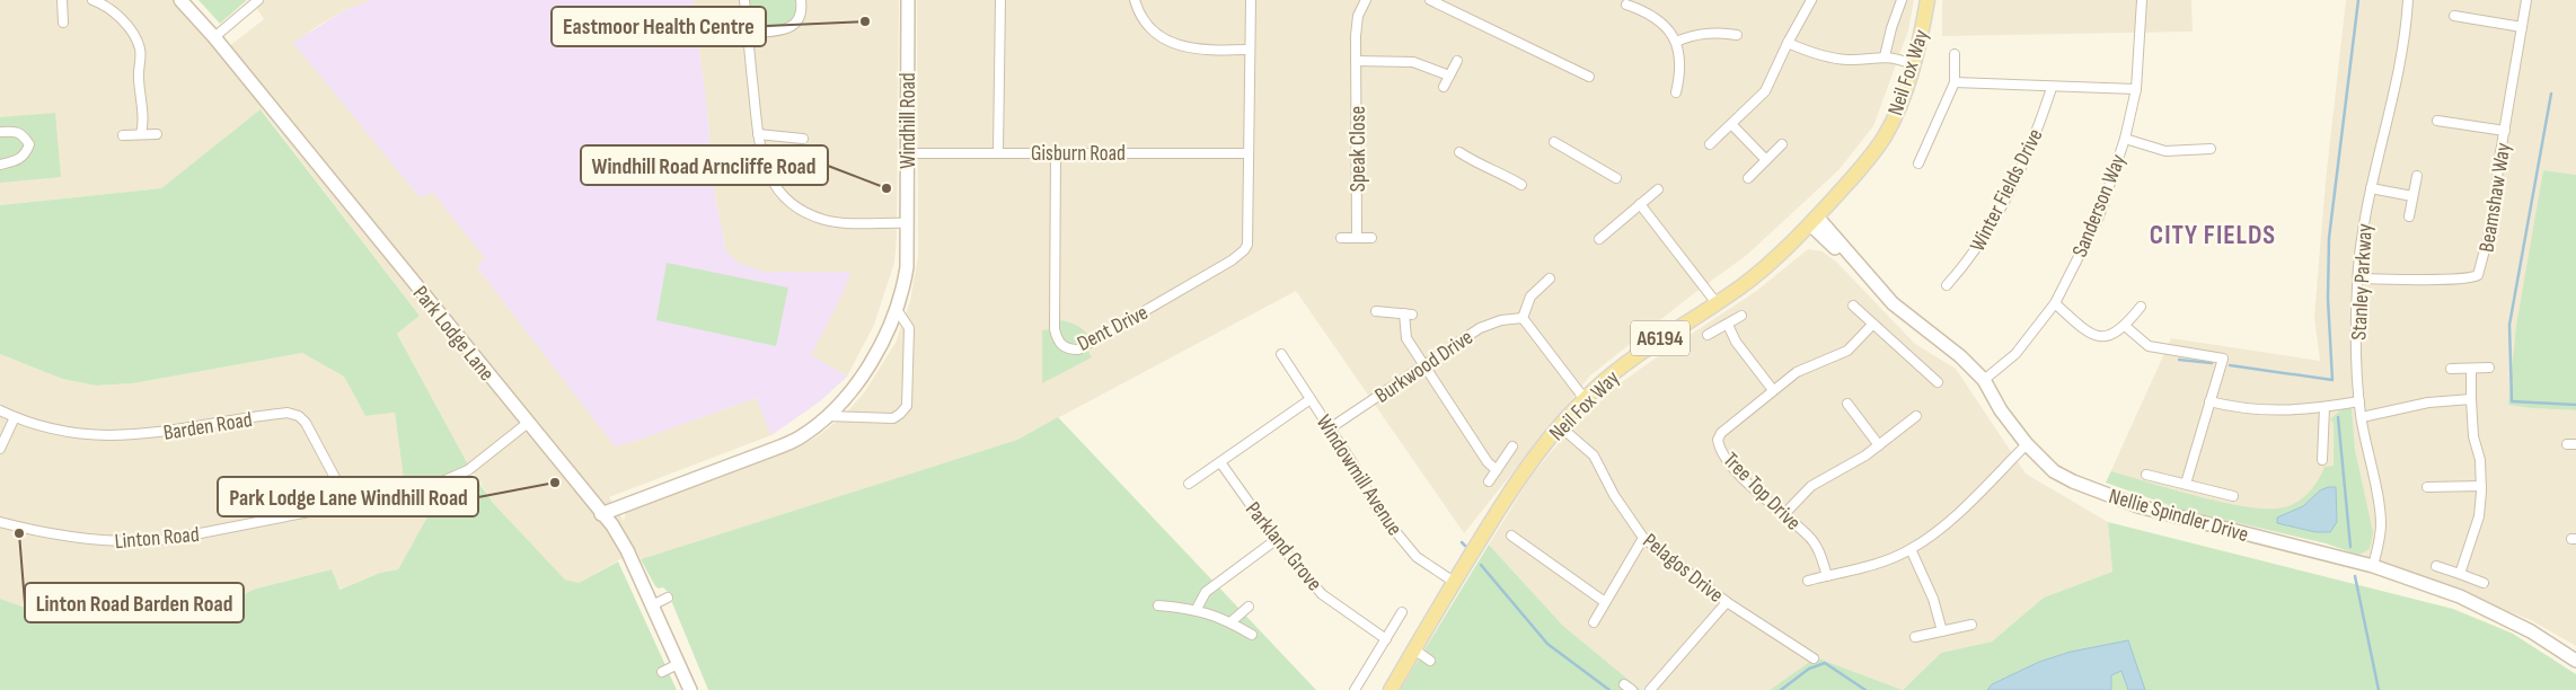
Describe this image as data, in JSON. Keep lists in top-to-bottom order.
{
  "streets": {
    "main road": ["Neil Fox Way", "A6194"],
    "street": [
      "Windhill Road",
      "Speak Close",
      "Gisburn Road",
      "Winter Fields Drive",
      "Beamshaw Way",
      "Sanderson Way",
      "Stanley Parkway",
      "Dent Drive",
      "Park Lodge Lane",
      "Burkwood Drive",
      "Barden Road",
      "Windowmill Avenue",
      "Tree Top Drive",
      "Nellie Spindler Drive",
      "Linton Road",
      "Parkland Grove",
      "Pelagos Drive"
    ]
  },
  "crossings": [
    ["Neil Fox Way", "Windowmill Avenue"],
    ["Neil Fox Way", "Nellie Spindler Drive"],
    ["Neil Fox Way", "Pelagos Drive"],
    ["Windhill Road", "Gisburn Road"],
    ["Windhill Road", "Park Lodge Lane"],
    ["Gisburn Road", "Dent Drive"],
    ["Beamshaw Way", "Stanley Parkway"],
    ["Sanderson Way", "Nellie Spindler Drive"],
    ["Stanley Parkway", "Nellie Spindler Drive"],
    ["Park Lodge Lane", "Linton Road"],
    ["Burkwood Drive", "Windowmill Avenue"],
    ["Barden Road", "Linton Road"]
  ],
  "districts": ["CITY FIELDS"],
  "places": [
    "Eastmoor Health Centre",
    "Windhill Road Arncliffe Road",
    "Park Lodge Lane Windhill Road",
    "Linton Road Barden Road"
  ]
}
